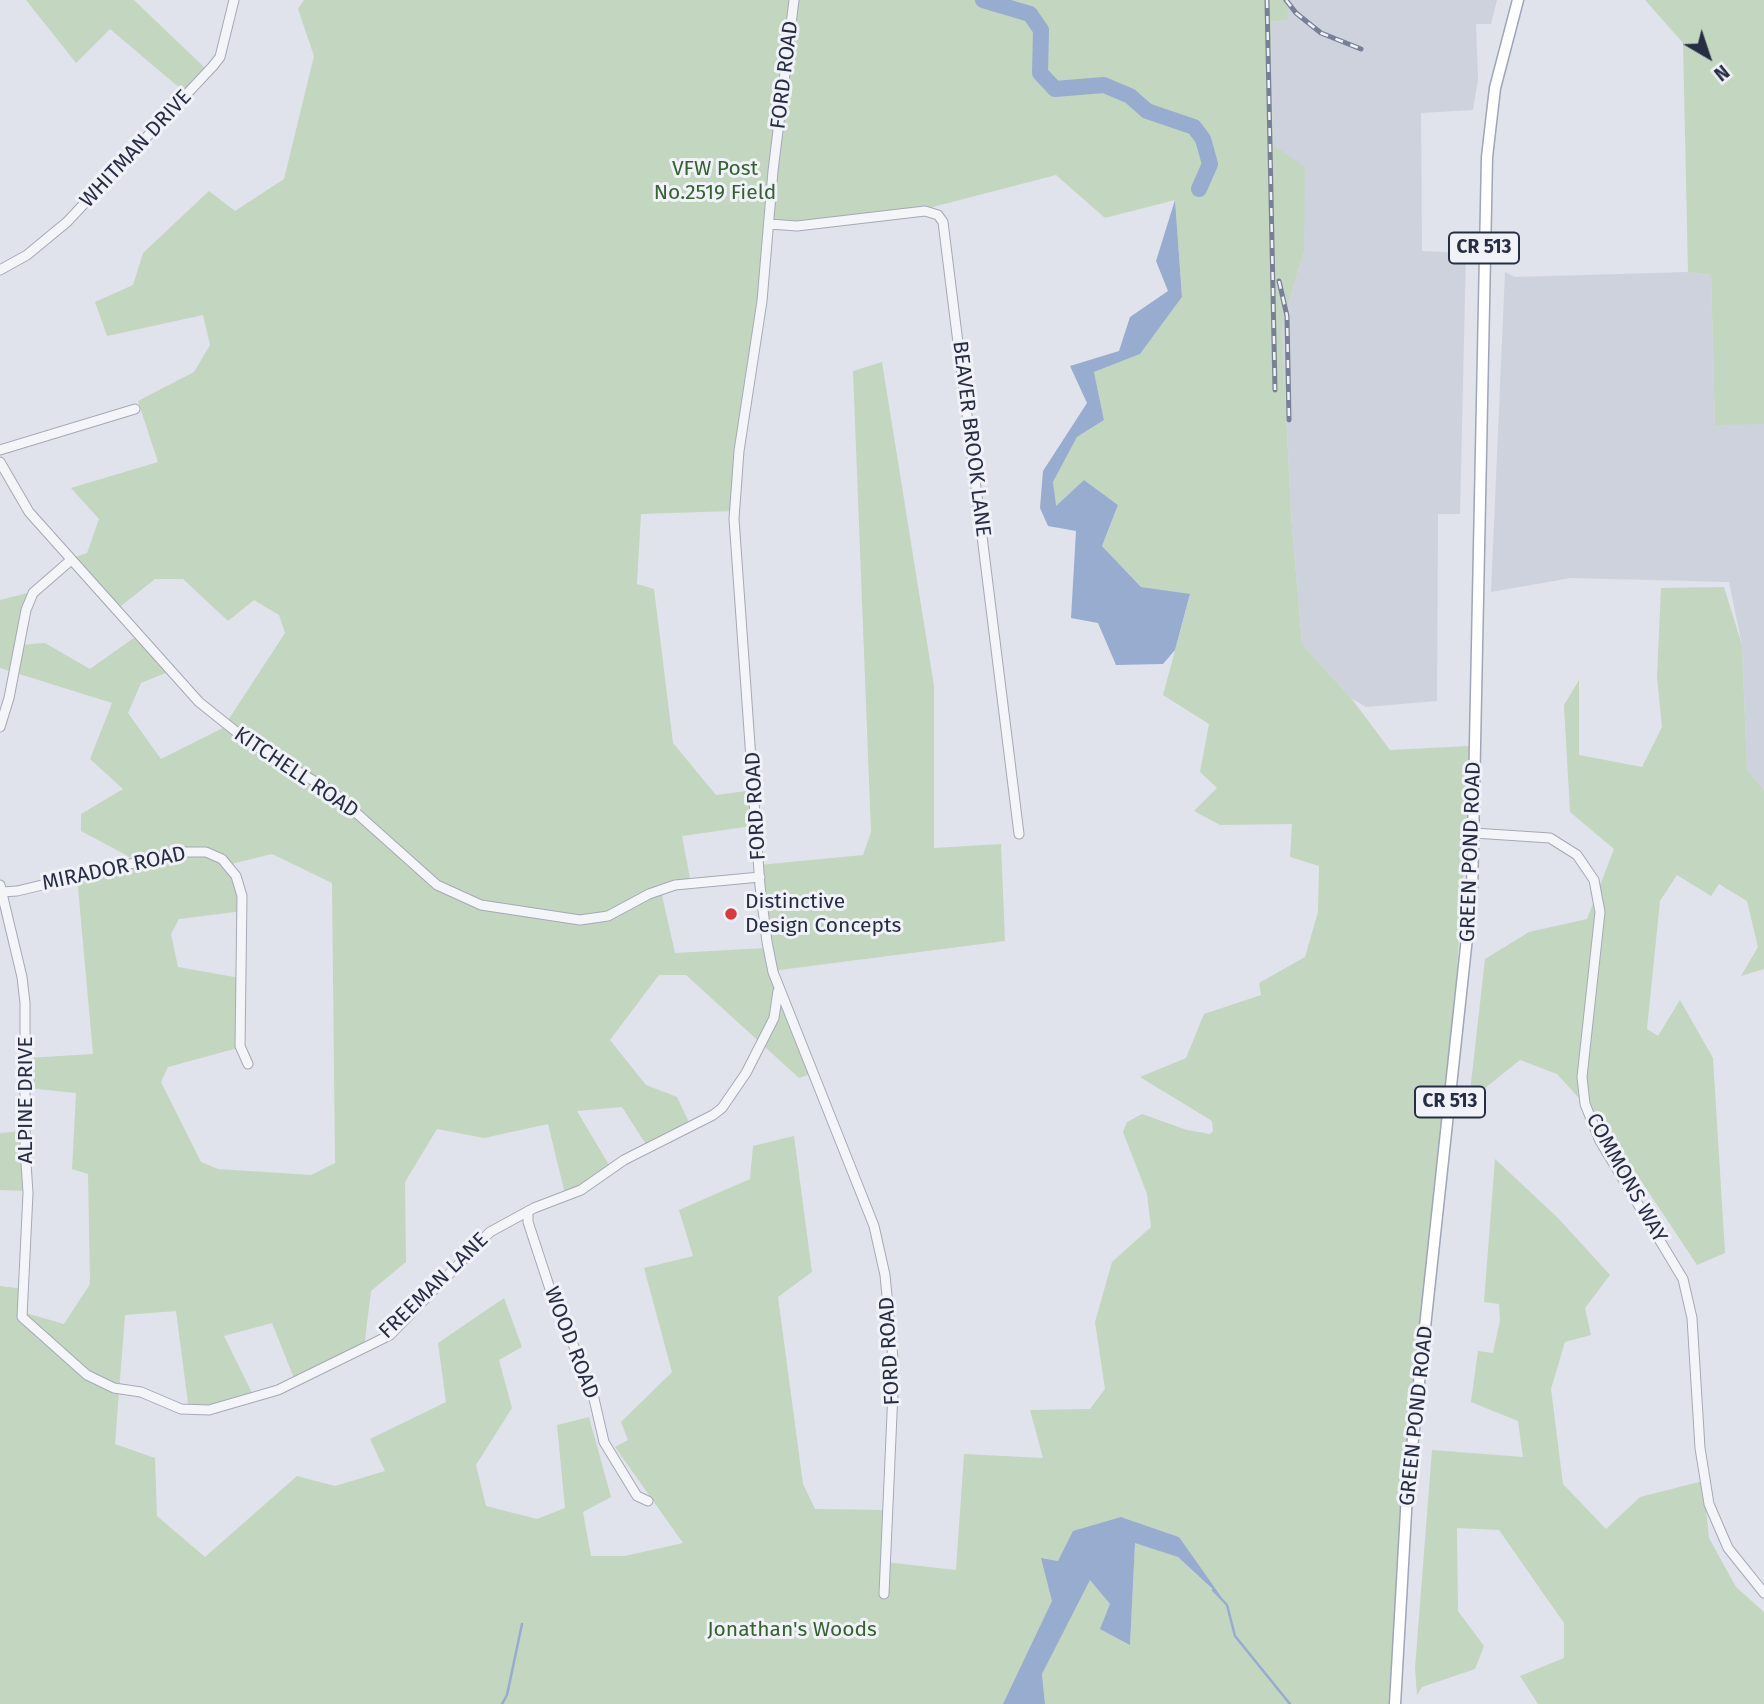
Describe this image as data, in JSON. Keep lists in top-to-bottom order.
{
  "streets": {
    "main road": ["CR 513", "GREEN POND ROAD"],
    "street": [
      "FORD ROAD",
      "WHITMAN DRIVE",
      "BEAVER BROOK LANE",
      "KITCHELL ROAD",
      "MIRADOR ROAD",
      "ALPINE DRIVE",
      "COMMONS WAY",
      "FREEMAN LANE",
      "WOOD ROAD"
    ]
  },
  "crossings": [
    ["FORD ROAD", "BEAVER BROOK LANE"],
    ["FORD ROAD", "KITCHELL ROAD"],
    ["FORD ROAD", "FREEMAN LANE"],
    ["GREEN POND ROAD", "COMMONS WAY"],
    ["MIRADOR ROAD", "ALPINE DRIVE"],
    ["ALPINE DRIVE", "FREEMAN LANE"],
    ["FREEMAN LANE", "WOOD ROAD"]
  ],
  "parks": ["VFW Post No.2519 Field", "Jonathan's Woods"],
  "places": ["Distinctive Design Concepts"],
  "north": "bottom right"
}
